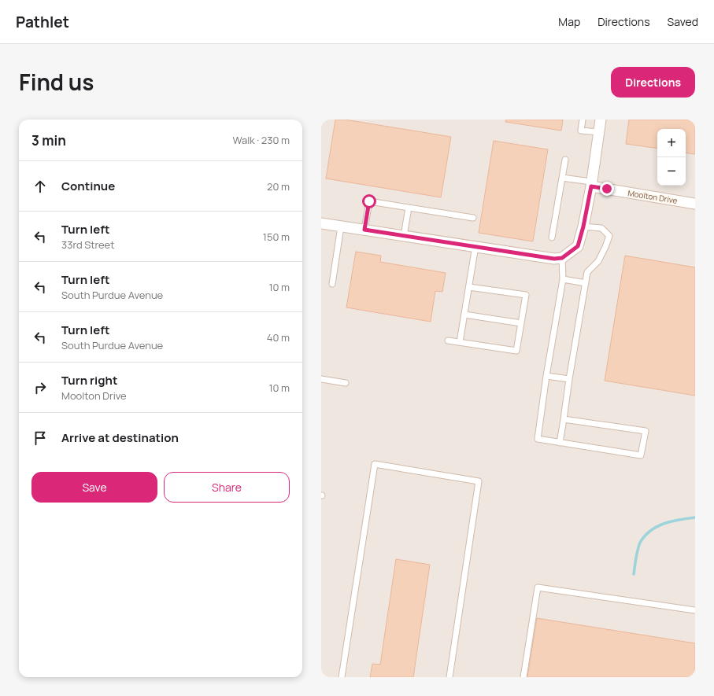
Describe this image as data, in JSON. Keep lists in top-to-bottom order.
{
  "streets": {
    "street": ["Moolton Drive"]
  },
  "page": {
    "header": "Pathlet",
    "nav": ["Map", "Directions", "Saved"],
    "title": "Find us",
    "buttons": [
      "Directions",
      ["Save", "Share"]
    ],
    "heading": ["3 min", "Walk · 230 m"],
    "map_buttons": ["+", "−"],
    "list": [
      ["Continue", "20 m"],
      ["Turn left", "33rd Street", "150 m"],
      ["Turn left", "South Purdue Avenue", "10 m"],
      ["Turn left", "South Purdue Avenue", "40 m"],
      ["Turn right", "Moolton Drive", "10 m"],
      "Arrive at destination"
    ]
  }
}
